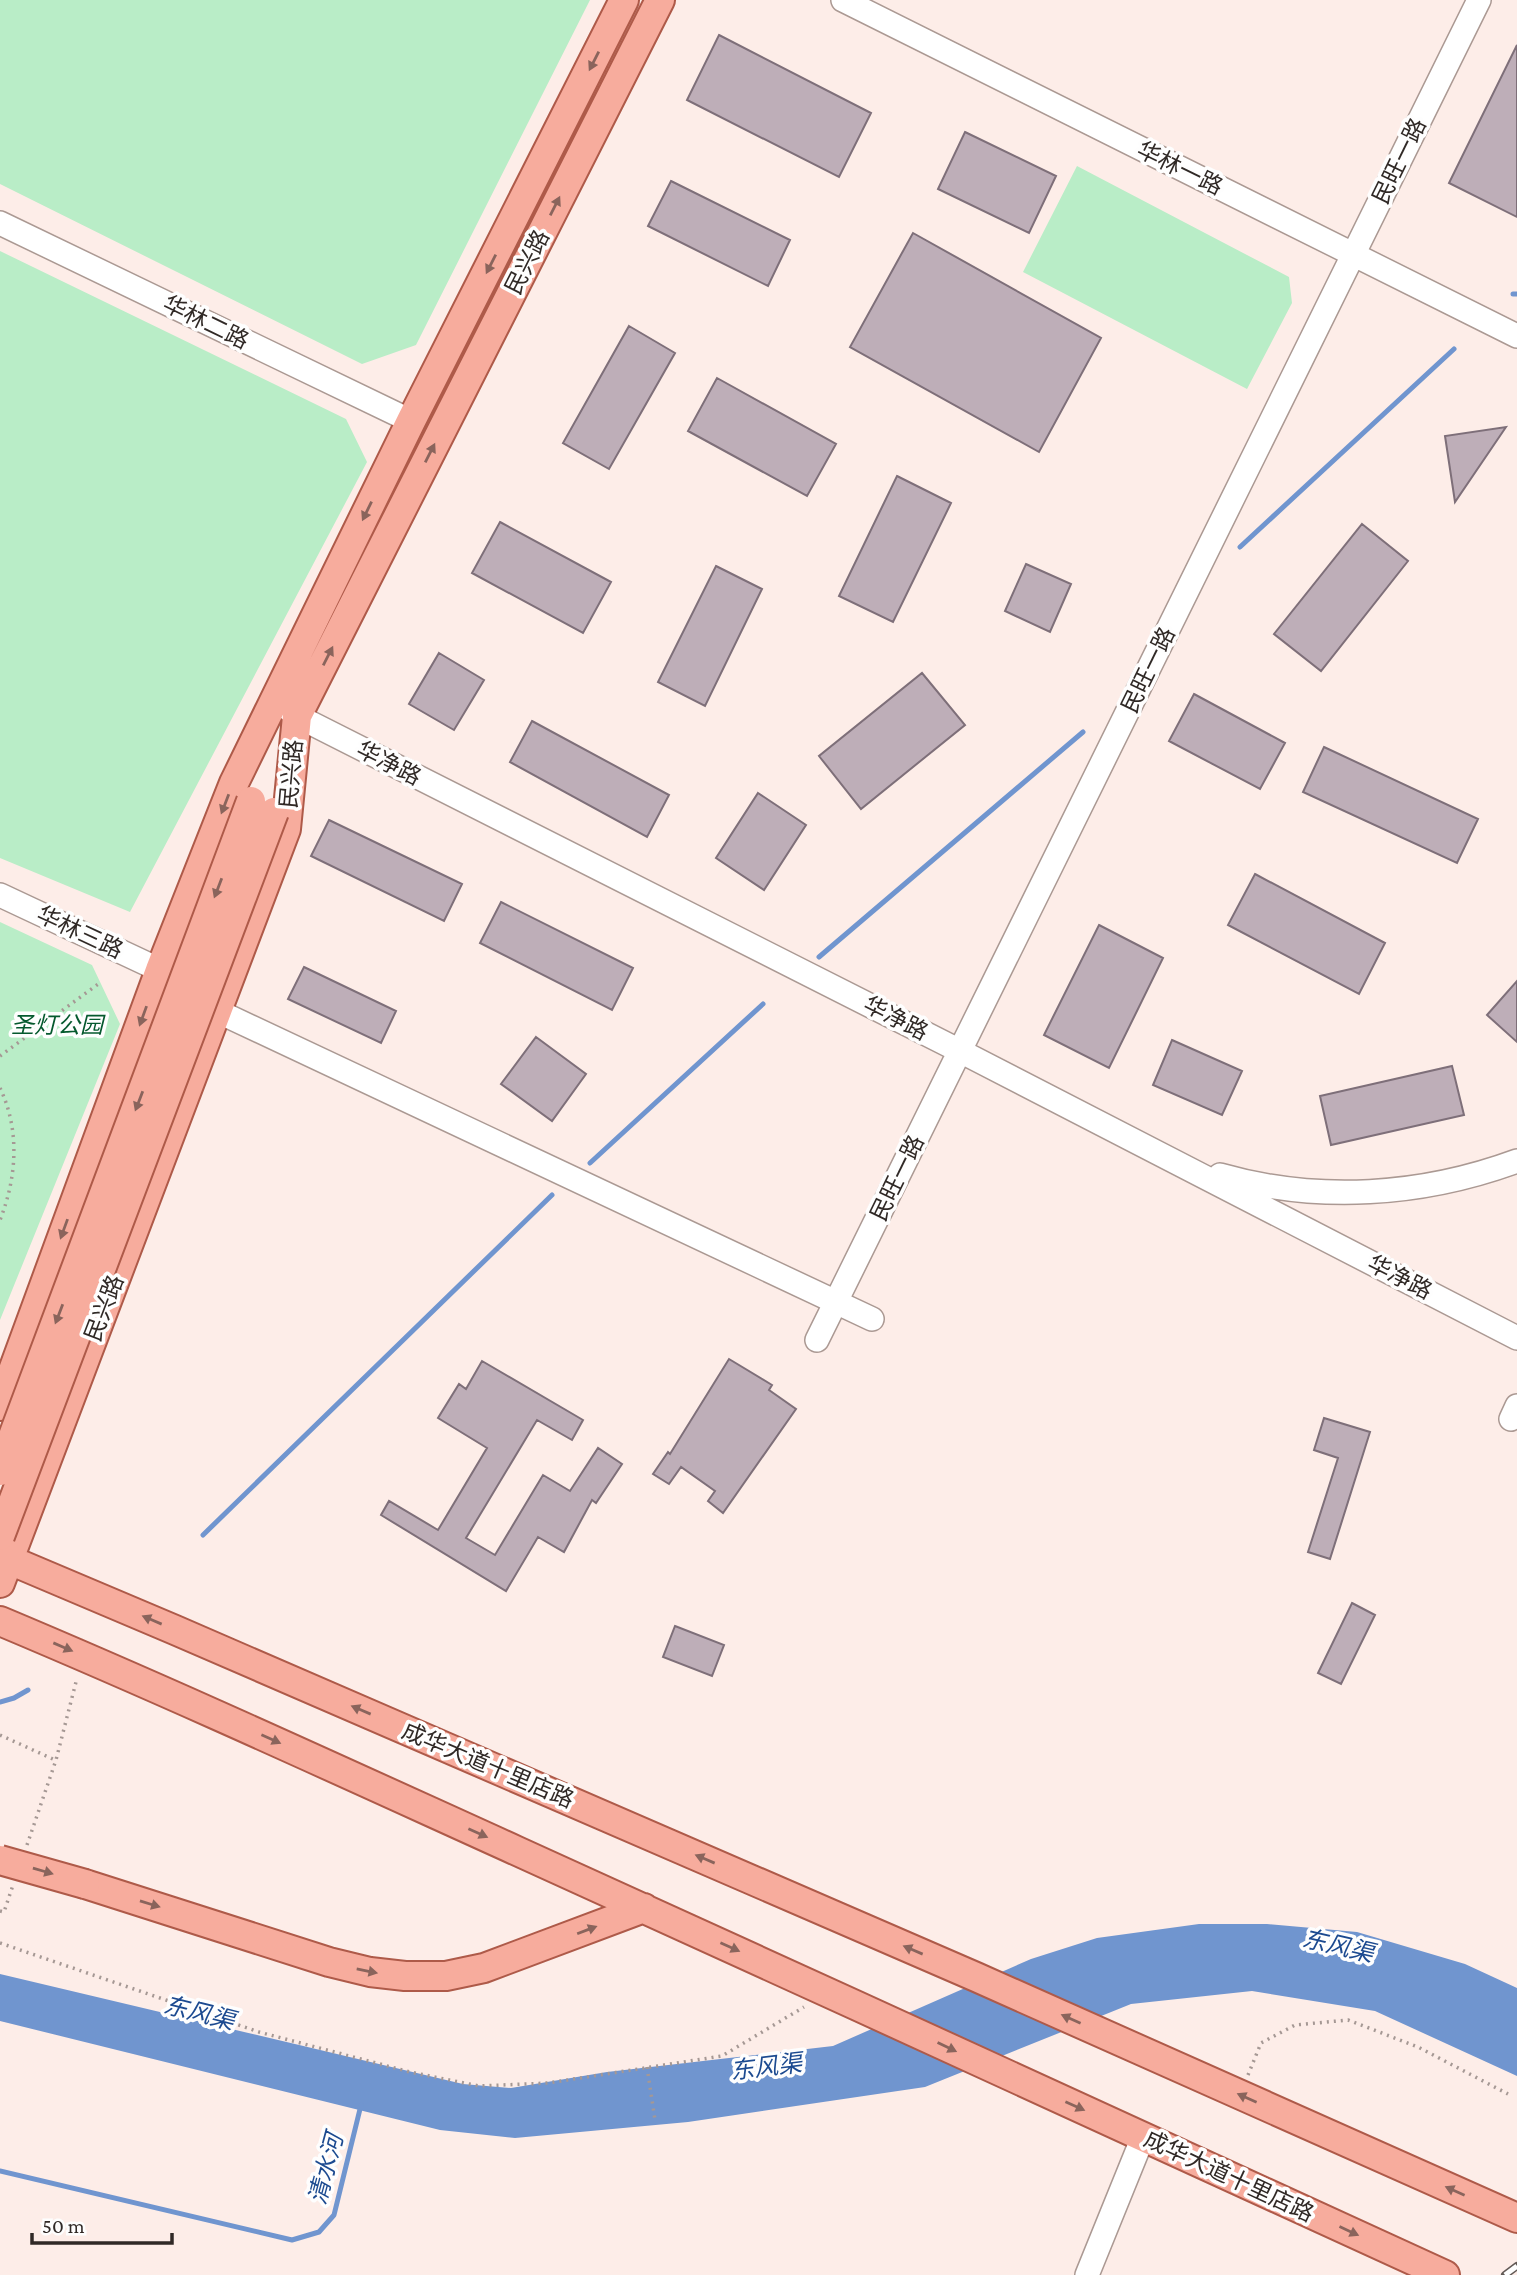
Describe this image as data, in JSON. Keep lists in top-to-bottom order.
{
  "streets": {
    "main road": ["民兴路", "成华大道十里店路"],
    "street": [
      "民旺一路",
      "华林一路",
      "华林二路",
      "华净路",
      "华林三路"
    ]
  },
  "crossings": [
    ["民旺一路", "华林一路"],
    ["民旺一路", "华净路"],
    ["民兴路", "华林二路"],
    ["民兴路", "华净路"],
    ["民兴路", "华林三路"],
    ["民兴路", "成华大道十里店路"]
  ],
  "water": ["东风渠", "清水河"],
  "parks": ["圣灯公园"],
  "scale_bar": "50 m"
}
